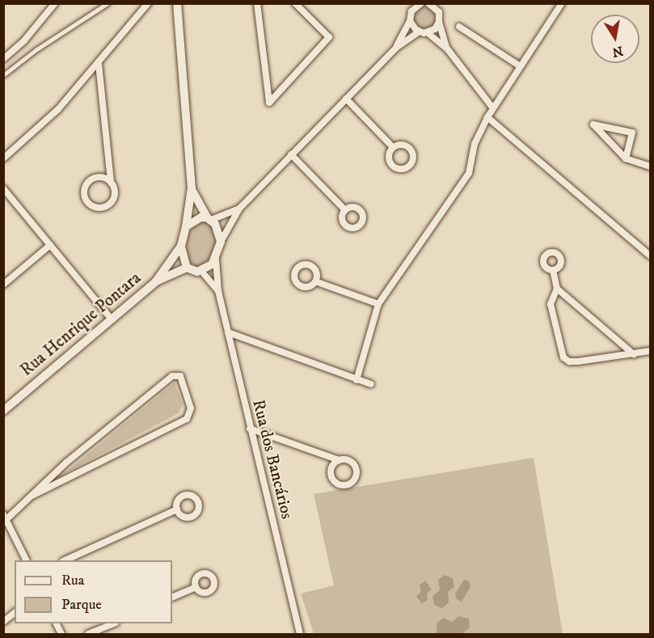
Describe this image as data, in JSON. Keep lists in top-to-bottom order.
{
  "streets": {
    "street": ["Rua Henrique Pontara", "Rua dos Bancários"]
  },
  "crossings": [
    ["Rua Henrique Pontara", "Rua dos Bancários"]
  ],
  "legend": ["Rua", "Parque"],
  "north": "bottom"
}
